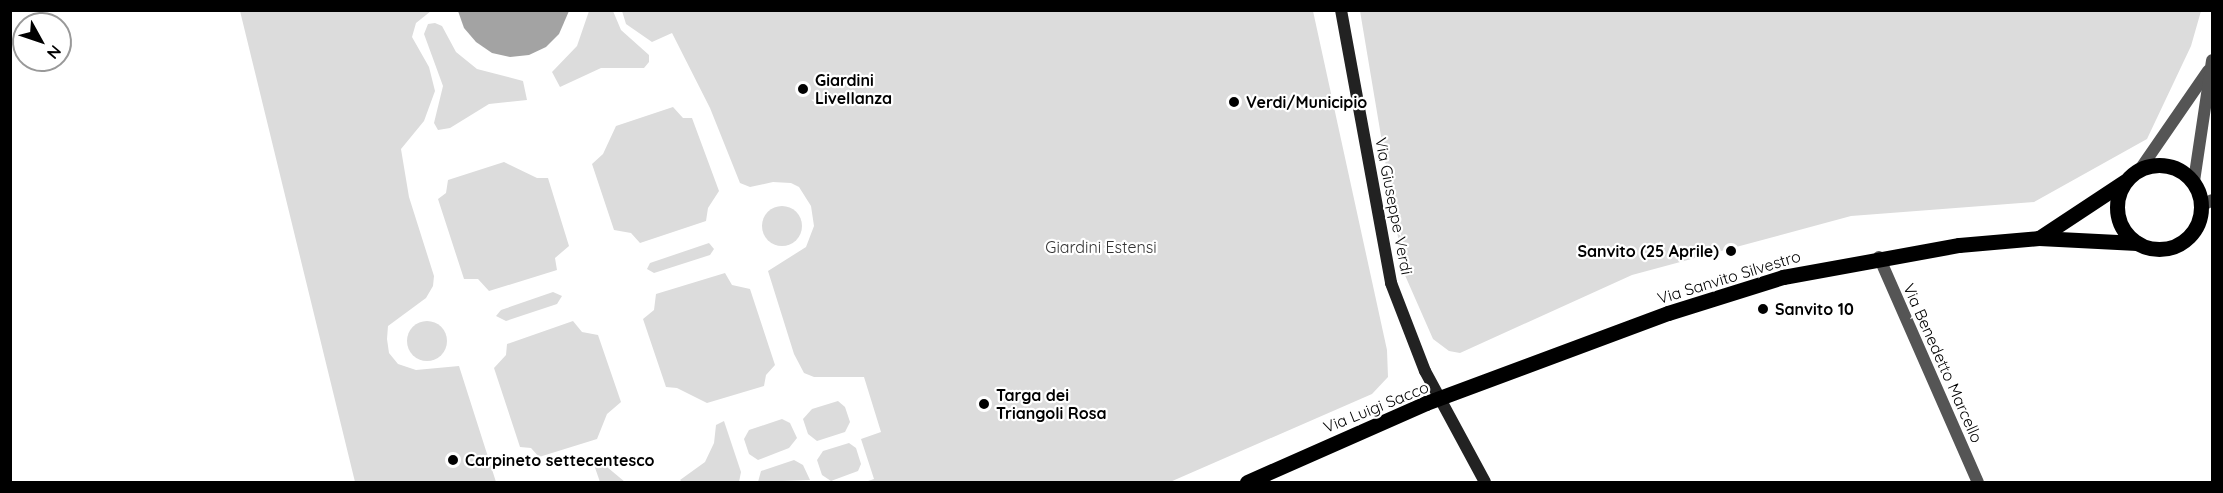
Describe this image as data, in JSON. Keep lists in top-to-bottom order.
{
  "streets": {
    "main road": ["Via Giuseppe Verdi", "Via Sanvito Silvestro", "Via Luigi Sacco"],
    "street": ["Via Benedetto Marcello"]
  },
  "crossings": [
    ["Via Giuseppe Verdi", "Via Sanvito Silvestro"],
    ["Via Giuseppe Verdi", "Via Luigi Sacco"],
    ["Via Sanvito Silvestro", "Via Benedetto Marcello"],
    ["Via Sanvito Silvestro", "Via Luigi Sacco"]
  ],
  "parks": ["Giardini Estensi"],
  "places": [
    "Giardini Livellanza",
    "Verdi/Municipio",
    "Sanvito (25 Aprile)",
    "Sanvito 10",
    "Targa dei Triangoli Rosa",
    "Carpineto settecentesco"
  ],
  "north": "bottom right"
}
